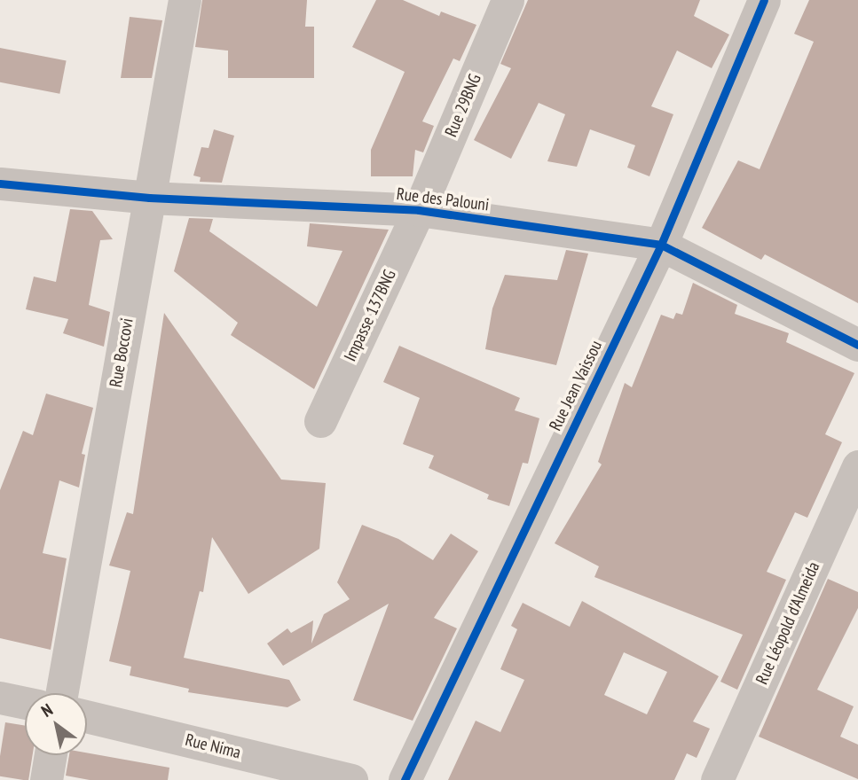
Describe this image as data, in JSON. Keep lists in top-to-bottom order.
{
  "streets": {
    "street": [
      "Rue 29BNG",
      "Rue des Palouni",
      "Impasse 137BNG",
      "Rue Boccovi",
      "Rue Jean Vaissou",
      "Rue Léopold d'Almeida",
      "Rue Nima"
    ]
  },
  "crossings": [
    ["Rue 29BNG", "Rue des Palouni"],
    ["Rue 29BNG", "Impasse 137BNG"],
    ["Rue des Palouni", "Impasse 137BNG"],
    ["Rue des Palouni", "Rue Boccovi"],
    ["Rue des Palouni", "Rue Jean Vaissou"]
  ],
  "north": "top left"
}
